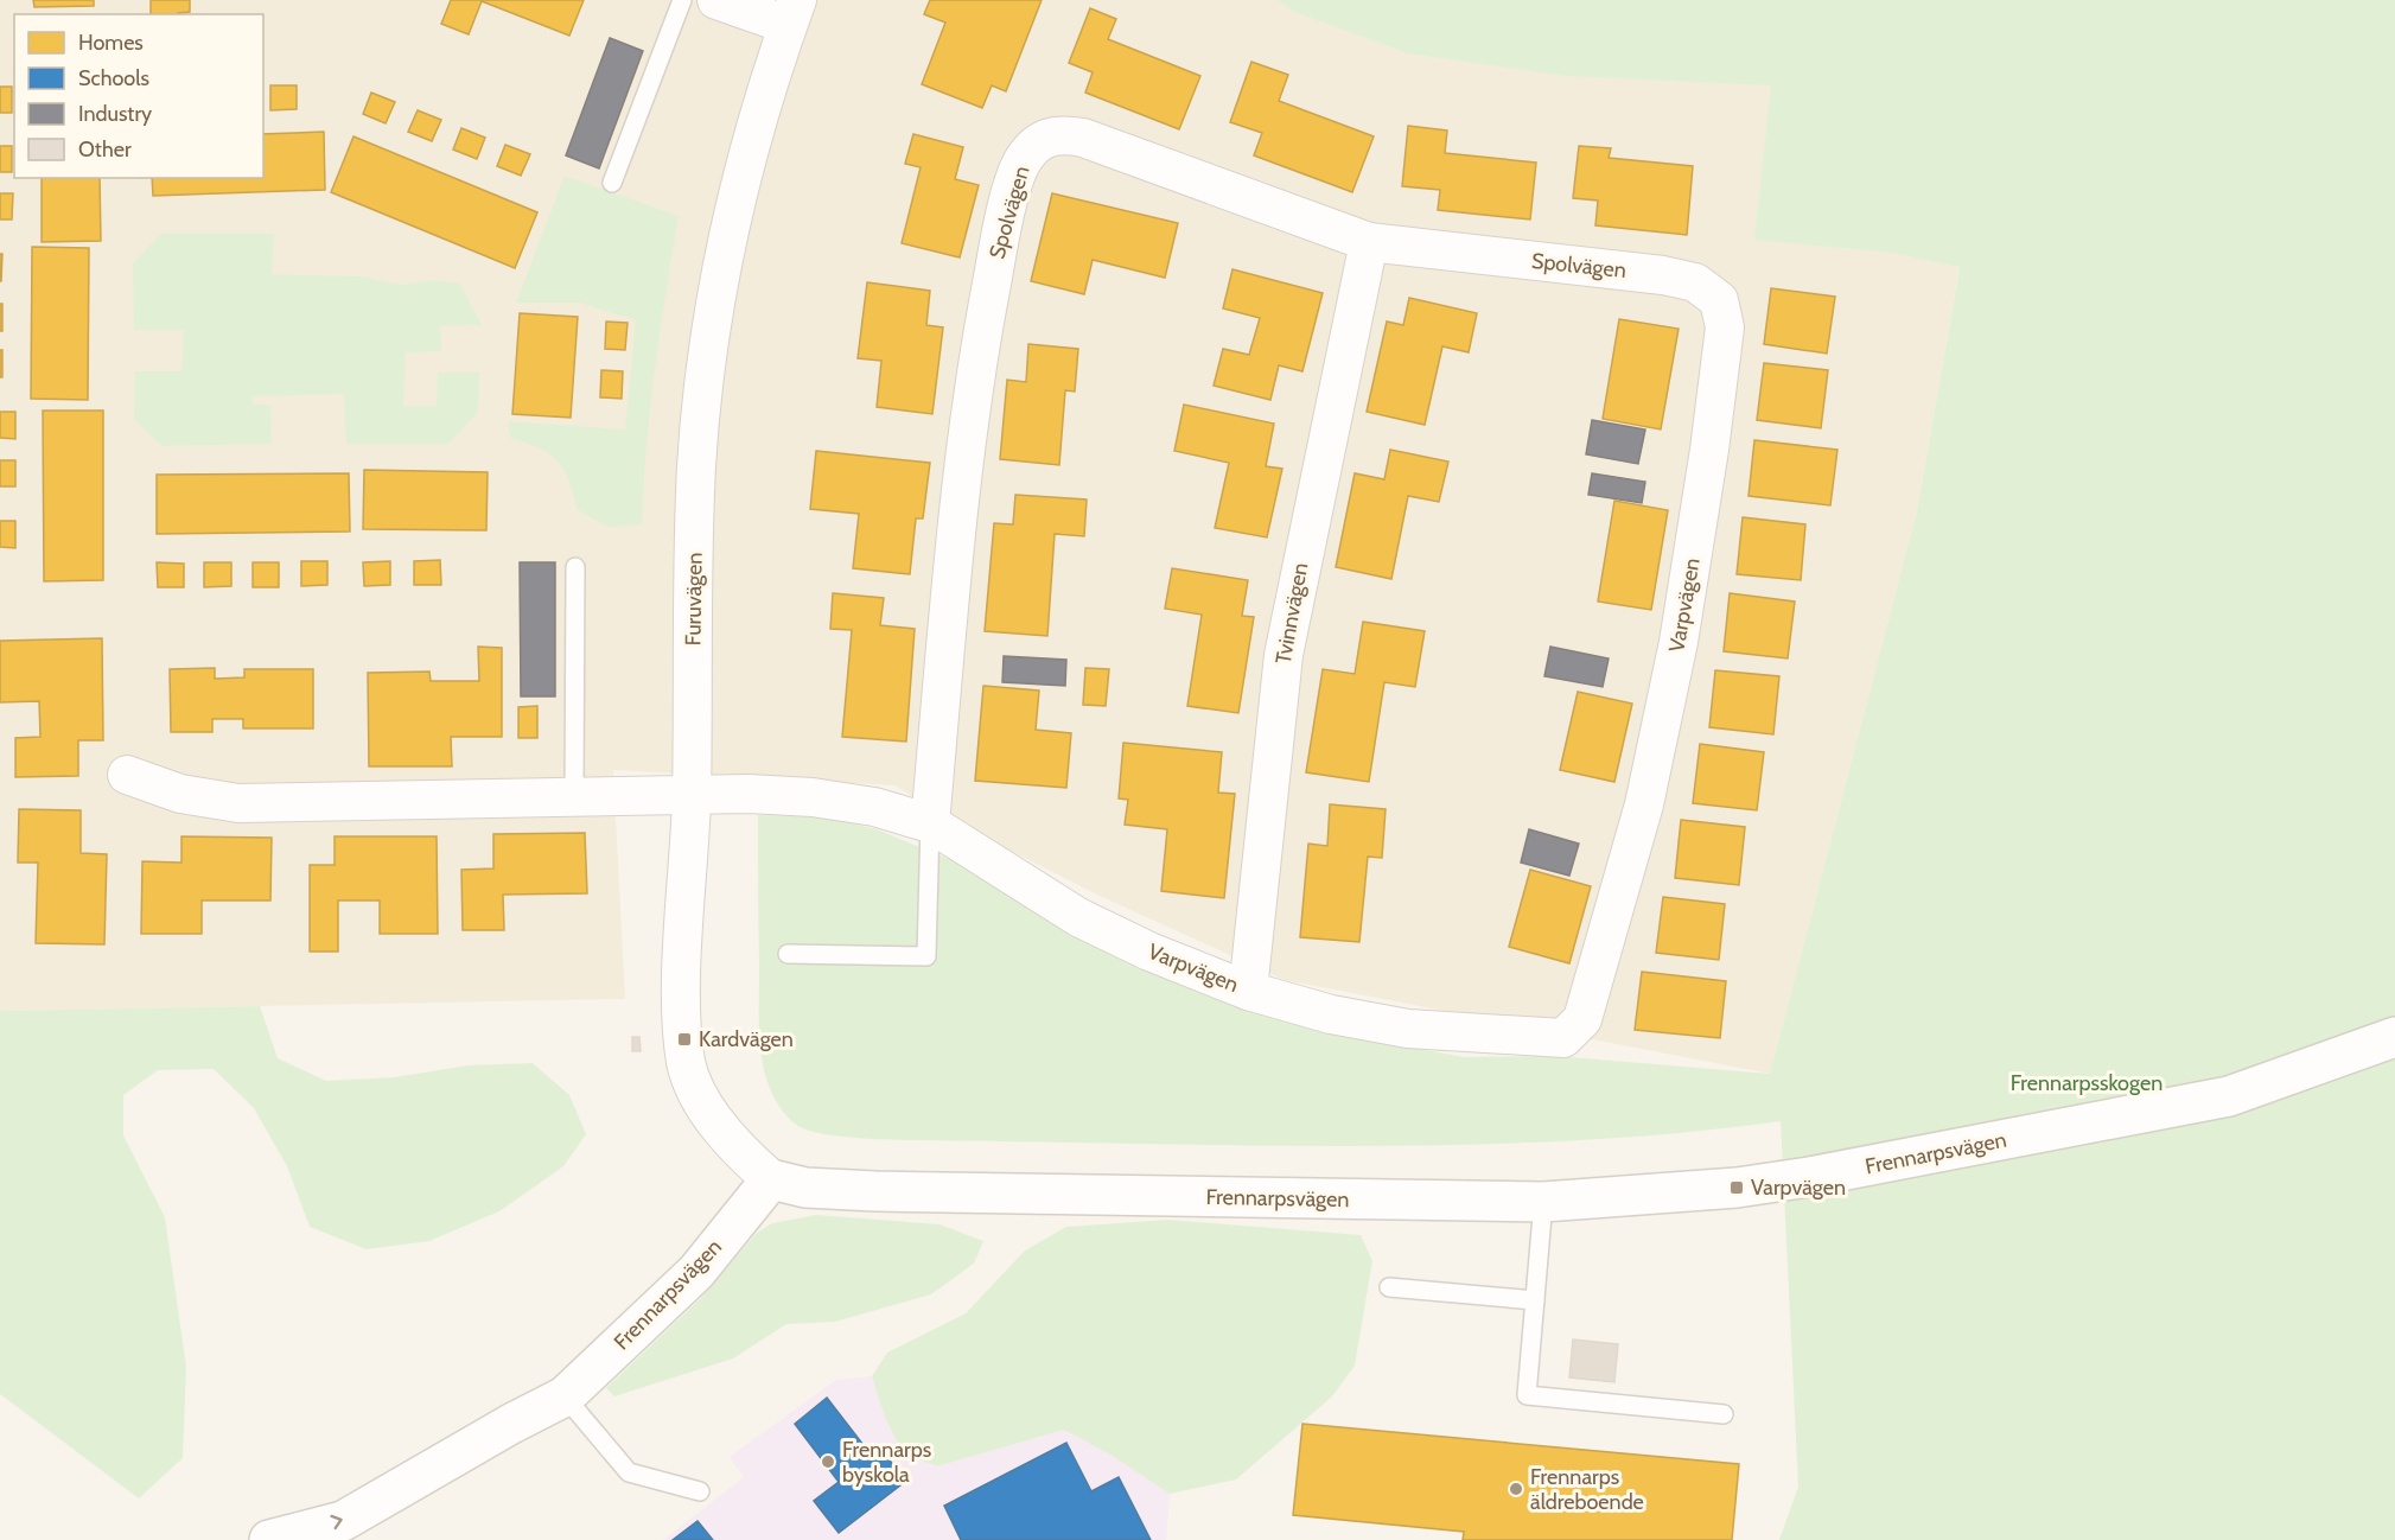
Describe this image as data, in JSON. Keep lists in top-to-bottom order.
{
  "streets": {
    "street": [
      "Spolvägen",
      "Furuvägen",
      "Varpvägen",
      "Tvinnvägen",
      "Frennarpsvägen"
    ]
  },
  "crossings": [
    ["Spolvägen", "Varpvägen"],
    ["Spolvägen", "Tvinnvägen"],
    ["Furuvägen", "Varpvägen"],
    ["Furuvägen", "Frennarpsvägen"],
    ["Varpvägen", "Tvinnvägen"]
  ],
  "parks": ["Frennarpsskogen"],
  "places": {
    "transit": ["Kardvägen", "Varpvägen"],
    "other": ["Frennarps byskola", "Frennarps äldreboende"]
  },
  "legend": [
    "Homes",
    "Schools",
    "Industry",
    "Other"
  ]
}
